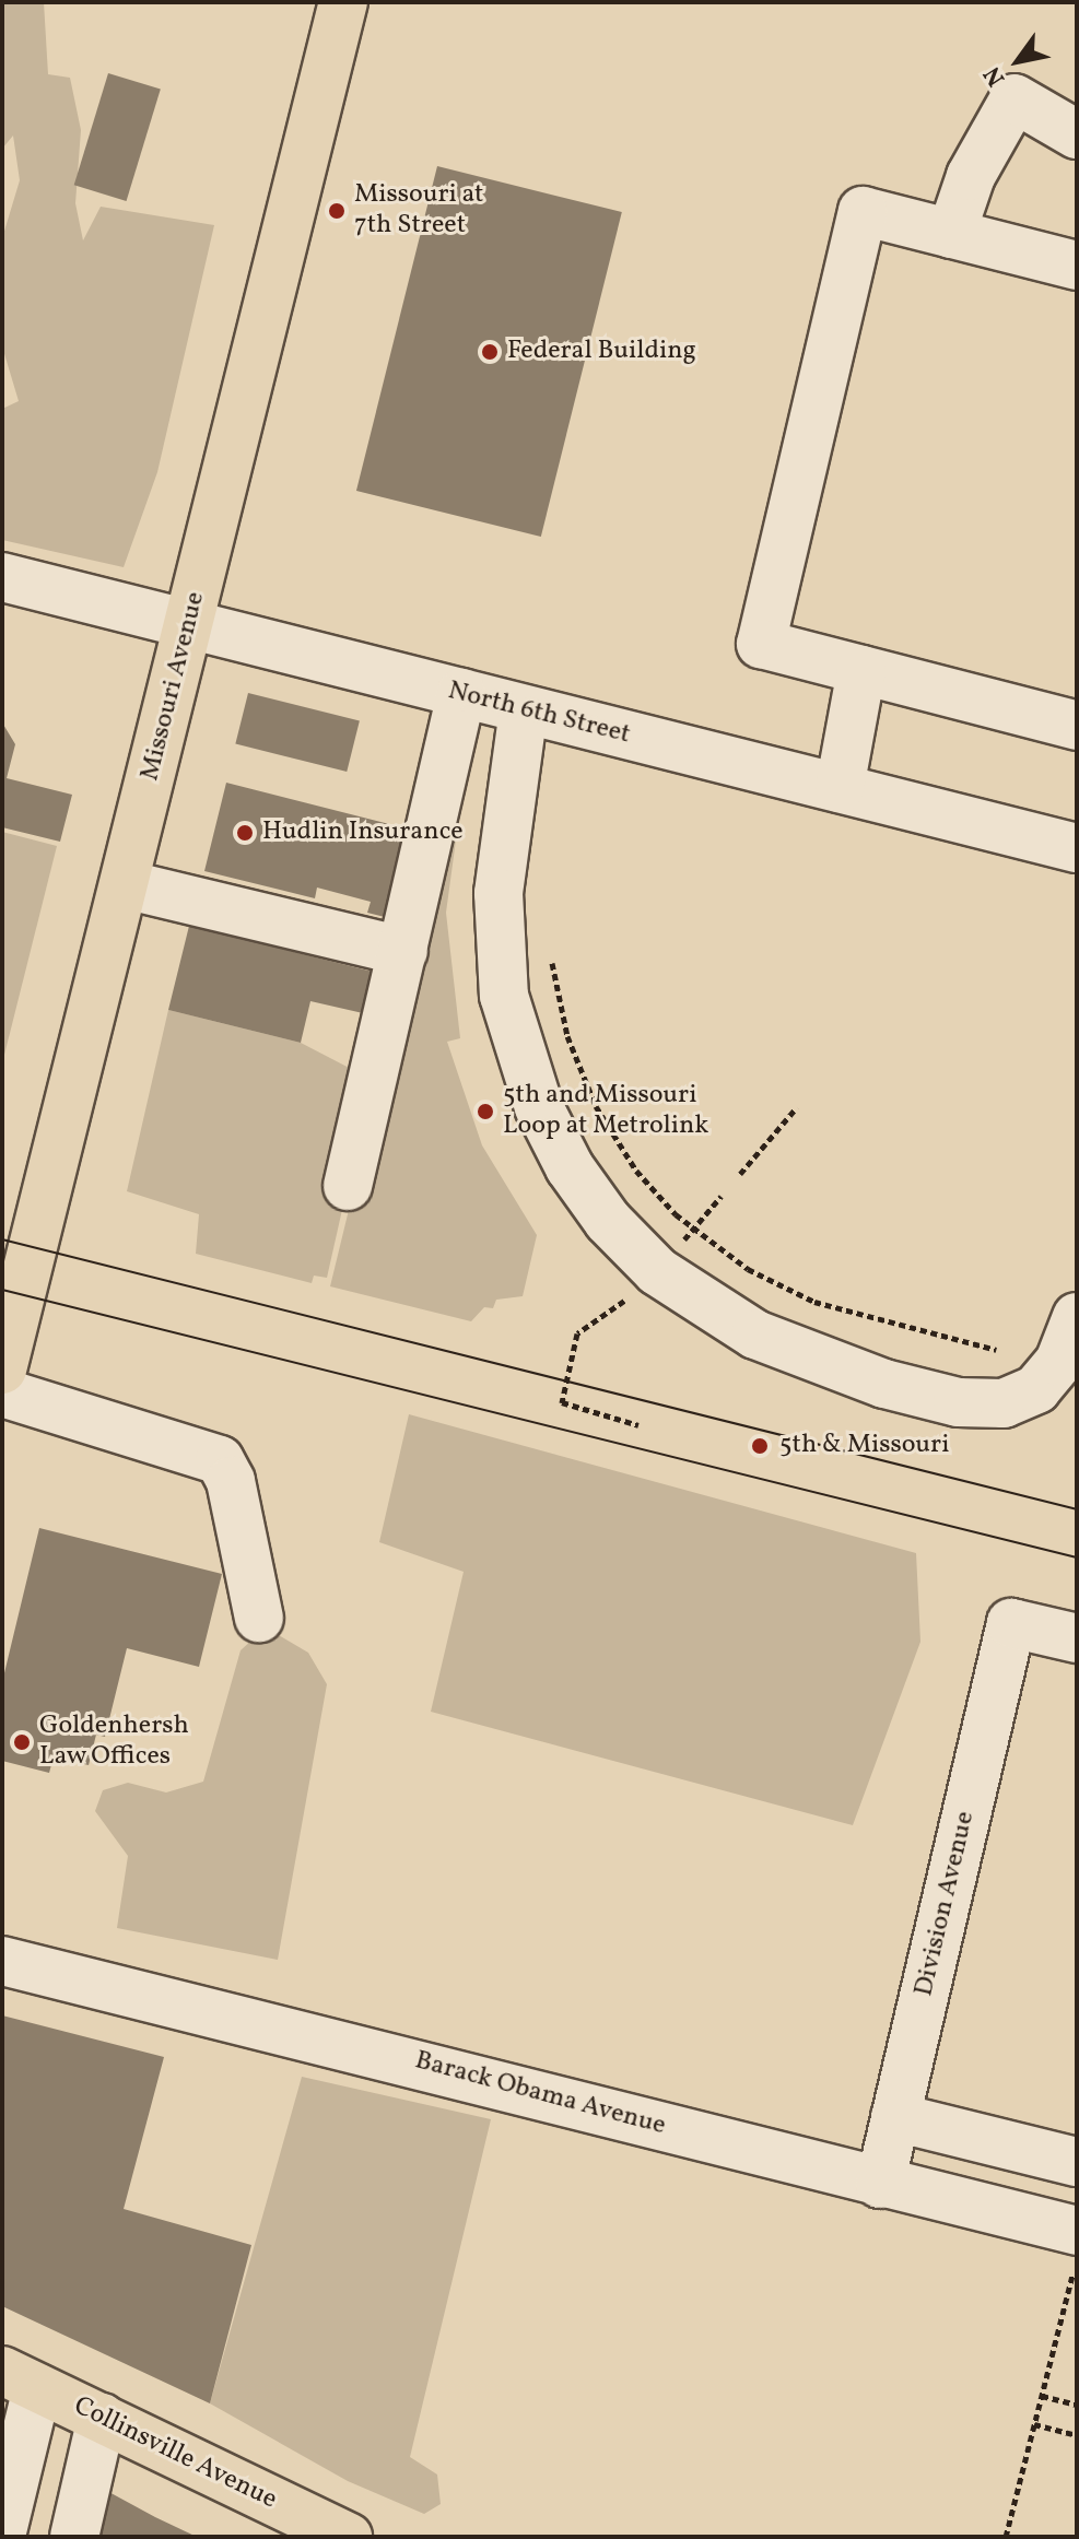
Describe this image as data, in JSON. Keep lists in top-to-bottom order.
{
  "streets": {
    "main road": ["Missouri Avenue", "Collinsville Avenue"],
    "street": ["North 6th Street", "Division Avenue", "Barack Obama Avenue"]
  },
  "crossings": [
    ["Missouri Avenue", "North 6th Street"],
    ["Division Avenue", "Barack Obama Avenue"]
  ],
  "places": [
    "Missouri at 7th Street",
    "Federal Building",
    "Hudlin Insurance",
    "5th and Missouri Loop at Metrolink",
    "5th & Missouri",
    "Goldenhersh Law Offices"
  ],
  "north": "bottom left"
}
